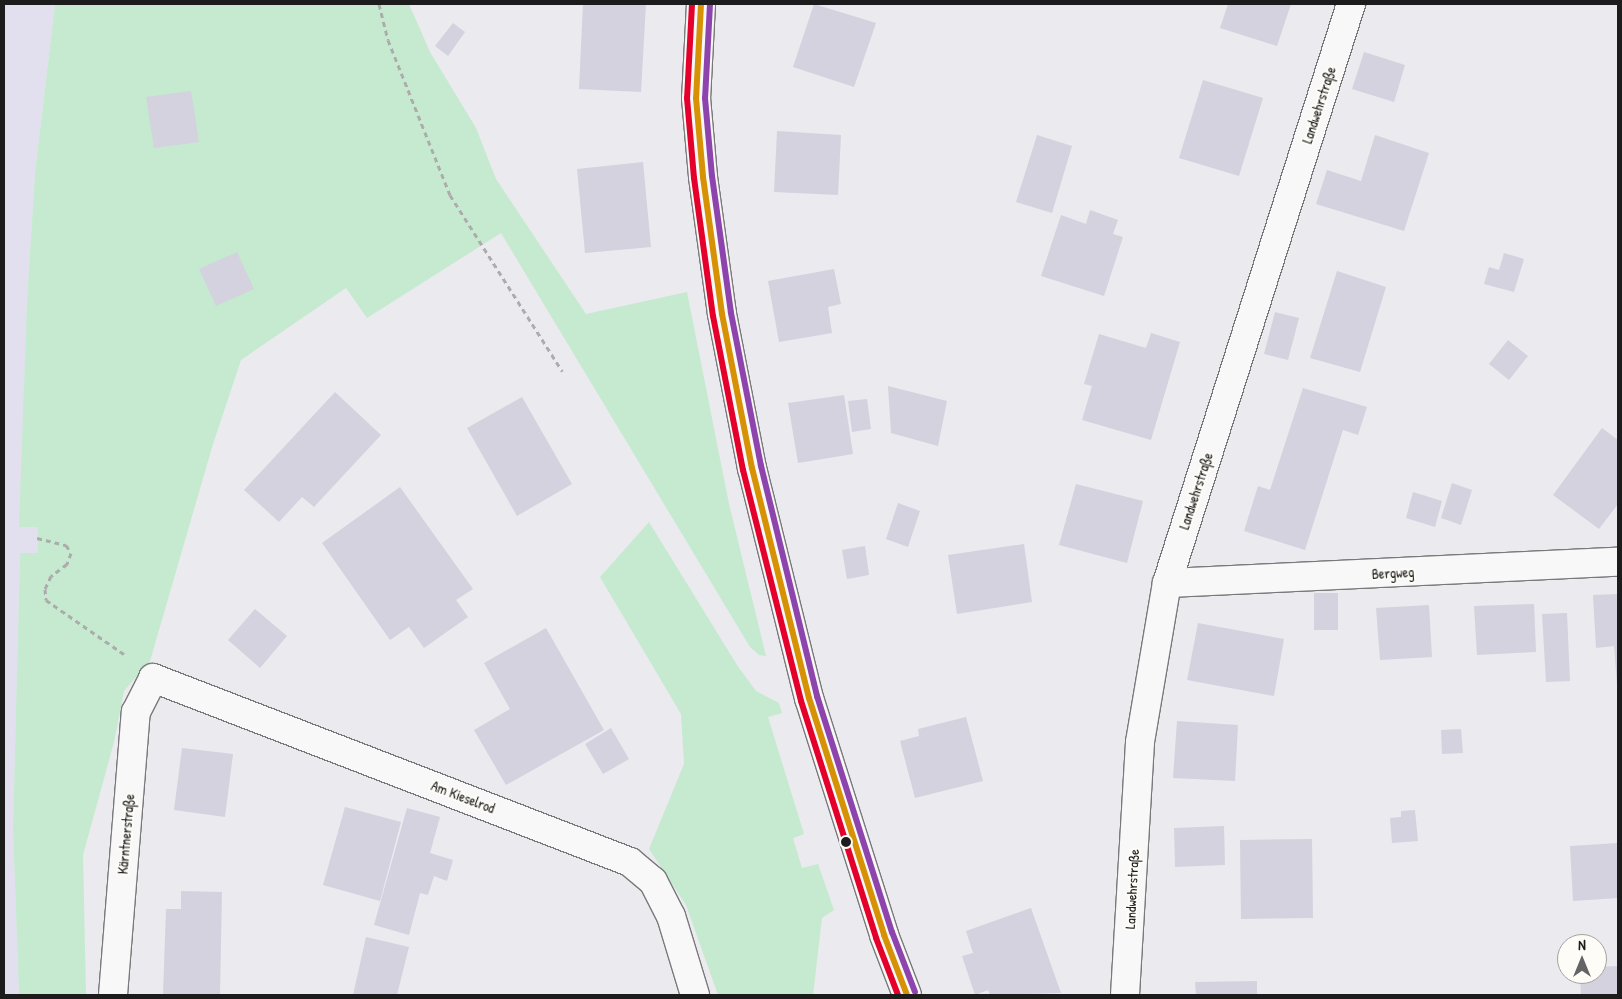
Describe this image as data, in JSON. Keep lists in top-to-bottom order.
{
  "streets": {
    "street": [
      "Landwehrstraße",
      "Bergweg",
      "Am Kieselrod",
      "Kärntnerstraße"
    ]
  },
  "crossings": [
    ["Landwehrstraße", "Bergweg"],
    ["Am Kieselrod", "Kärntnerstraße"]
  ],
  "north": "top"
}
